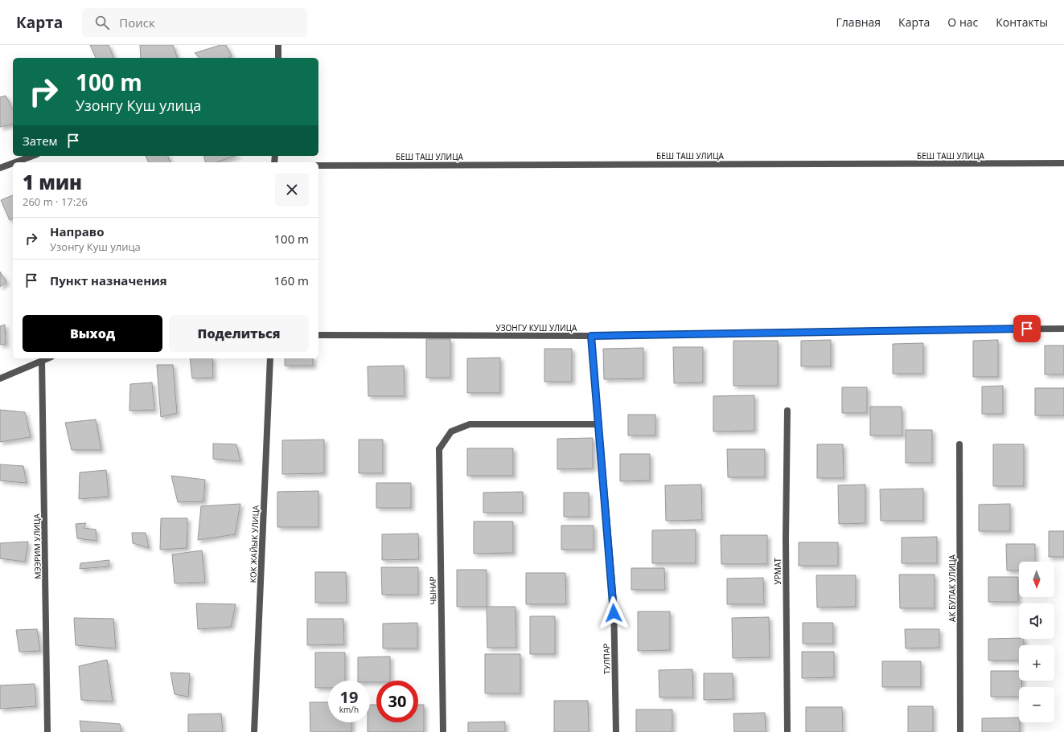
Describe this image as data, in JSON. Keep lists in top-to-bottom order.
{
  "streets": {
    "street": [
      "БЕШ ТАШ УЛИЦА",
      "УЗОНГУ КУШ УЛИЦА",
      "КОК ЖАЙЫК УЛИЦА",
      "МЭЭРИМ УЛИЦА",
      "УРМАТ",
      "АК БУЛАК УЛИЦА",
      "ЧЫНАР",
      "ТУЛПАР"
    ]
  },
  "crossings": [
    ["УЗОНГУ КУШ УЛИЦА", "ТУЛПАР"],
    ["ЧЫНАР", "ТУЛПАР"]
  ],
  "north": "bottom",
  "page": {
    "header": "Карта",
    "search": "Поиск",
    "nav": [
      "Главная",
      "Карта",
      "О нас",
      "Контакты"
    ],
    "turn": ["100 m", "Узонгу Куш улица"],
    "then": "Затем",
    "heading": ["1 мин", "260 m · 17:26"],
    "list": [
      {
        "name": "Направо",
        "note": "Узонгу Куш улица",
        "value": "100 m"
      },
      {
        "name": "Пункт назначения",
        "value": "160 m"
      }
    ],
    "buttons": ["Выход", "Поделиться"],
    "map_buttons": ["+", "−"],
    "speed": "19 km/h",
    "limit": "30"
  }
}
